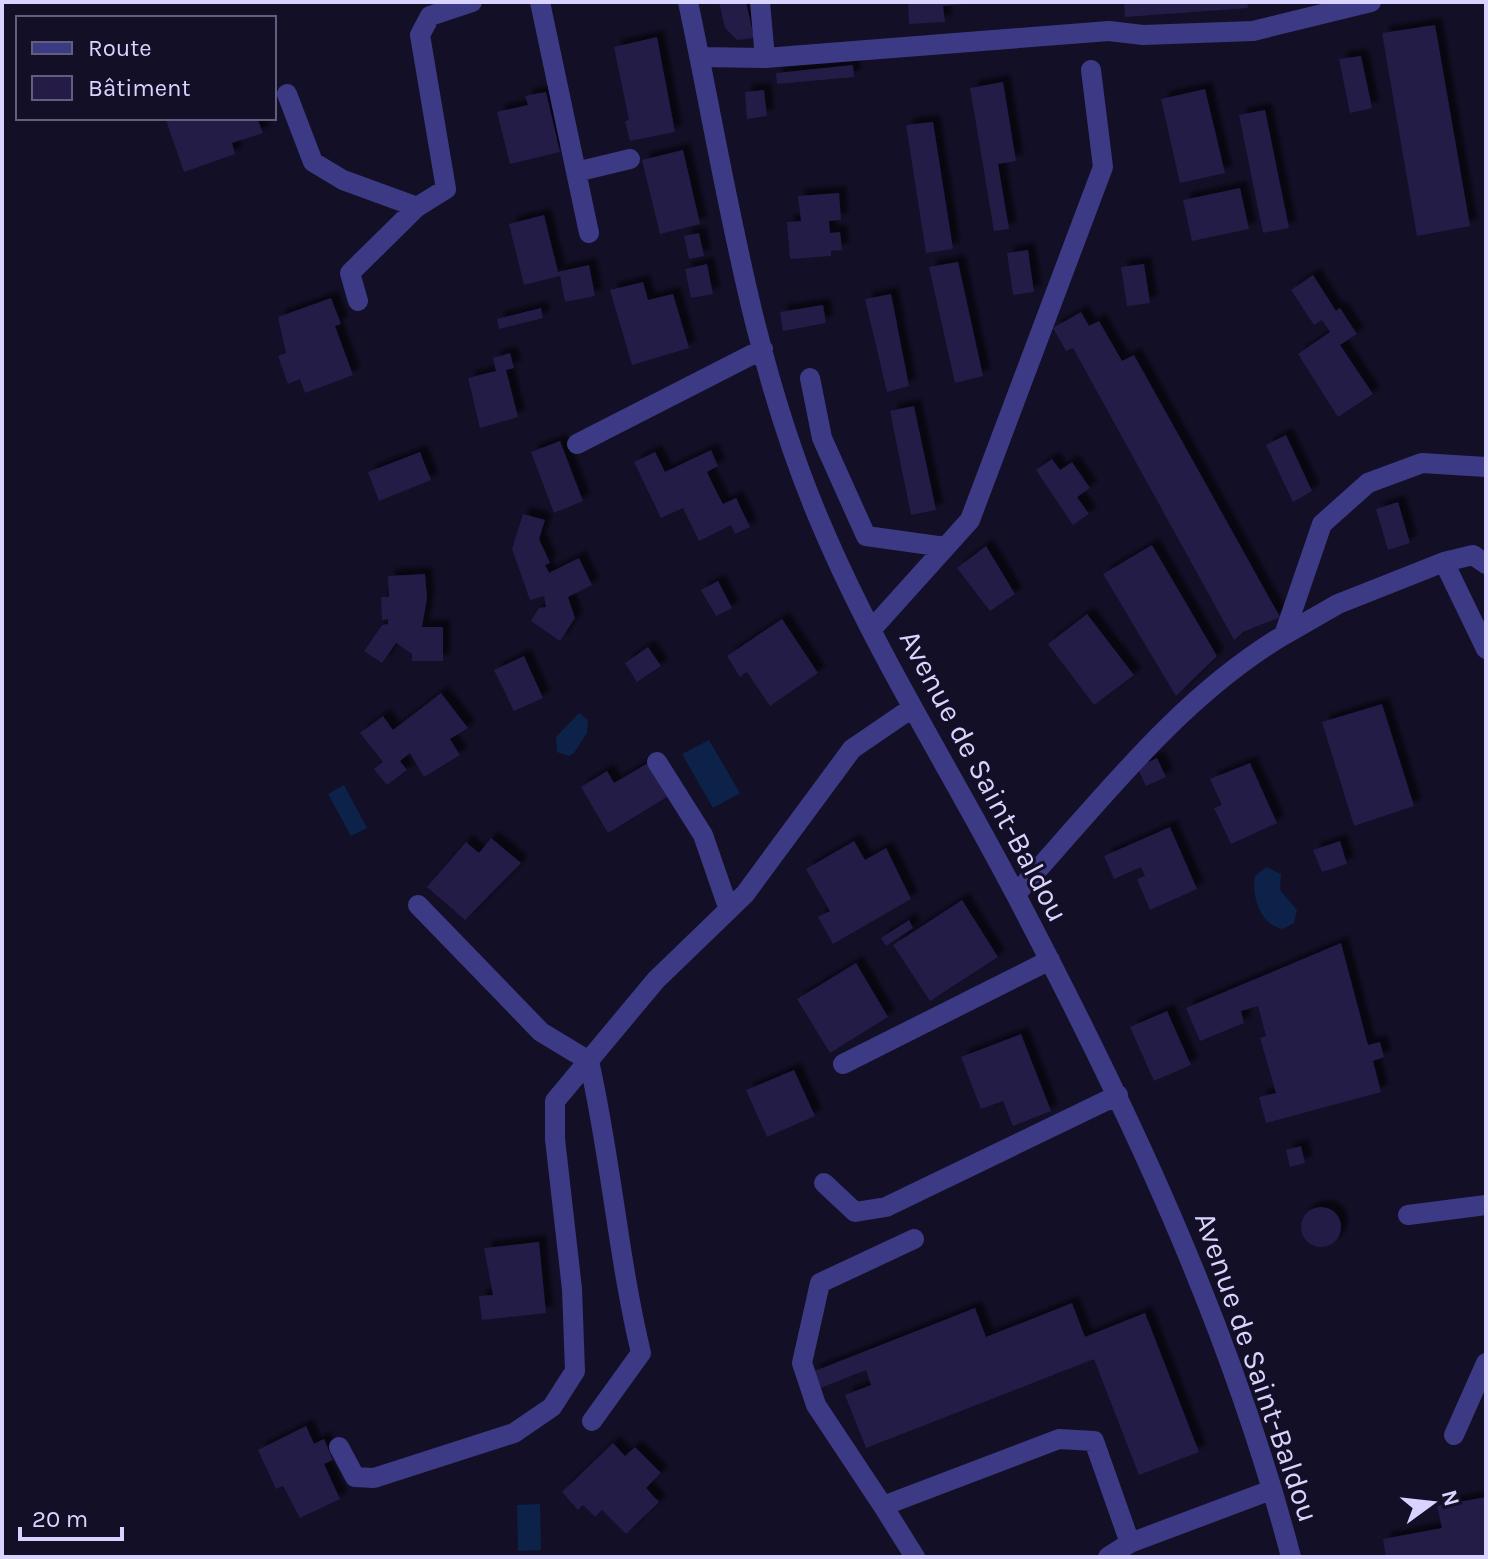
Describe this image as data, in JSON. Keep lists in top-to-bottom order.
{
  "streets": {
    "street": ["Avenue de Saint-Baldou"]
  },
  "legend": ["Route", "Bâtiment"],
  "scale_bar": "20 m",
  "north": "right"
}
